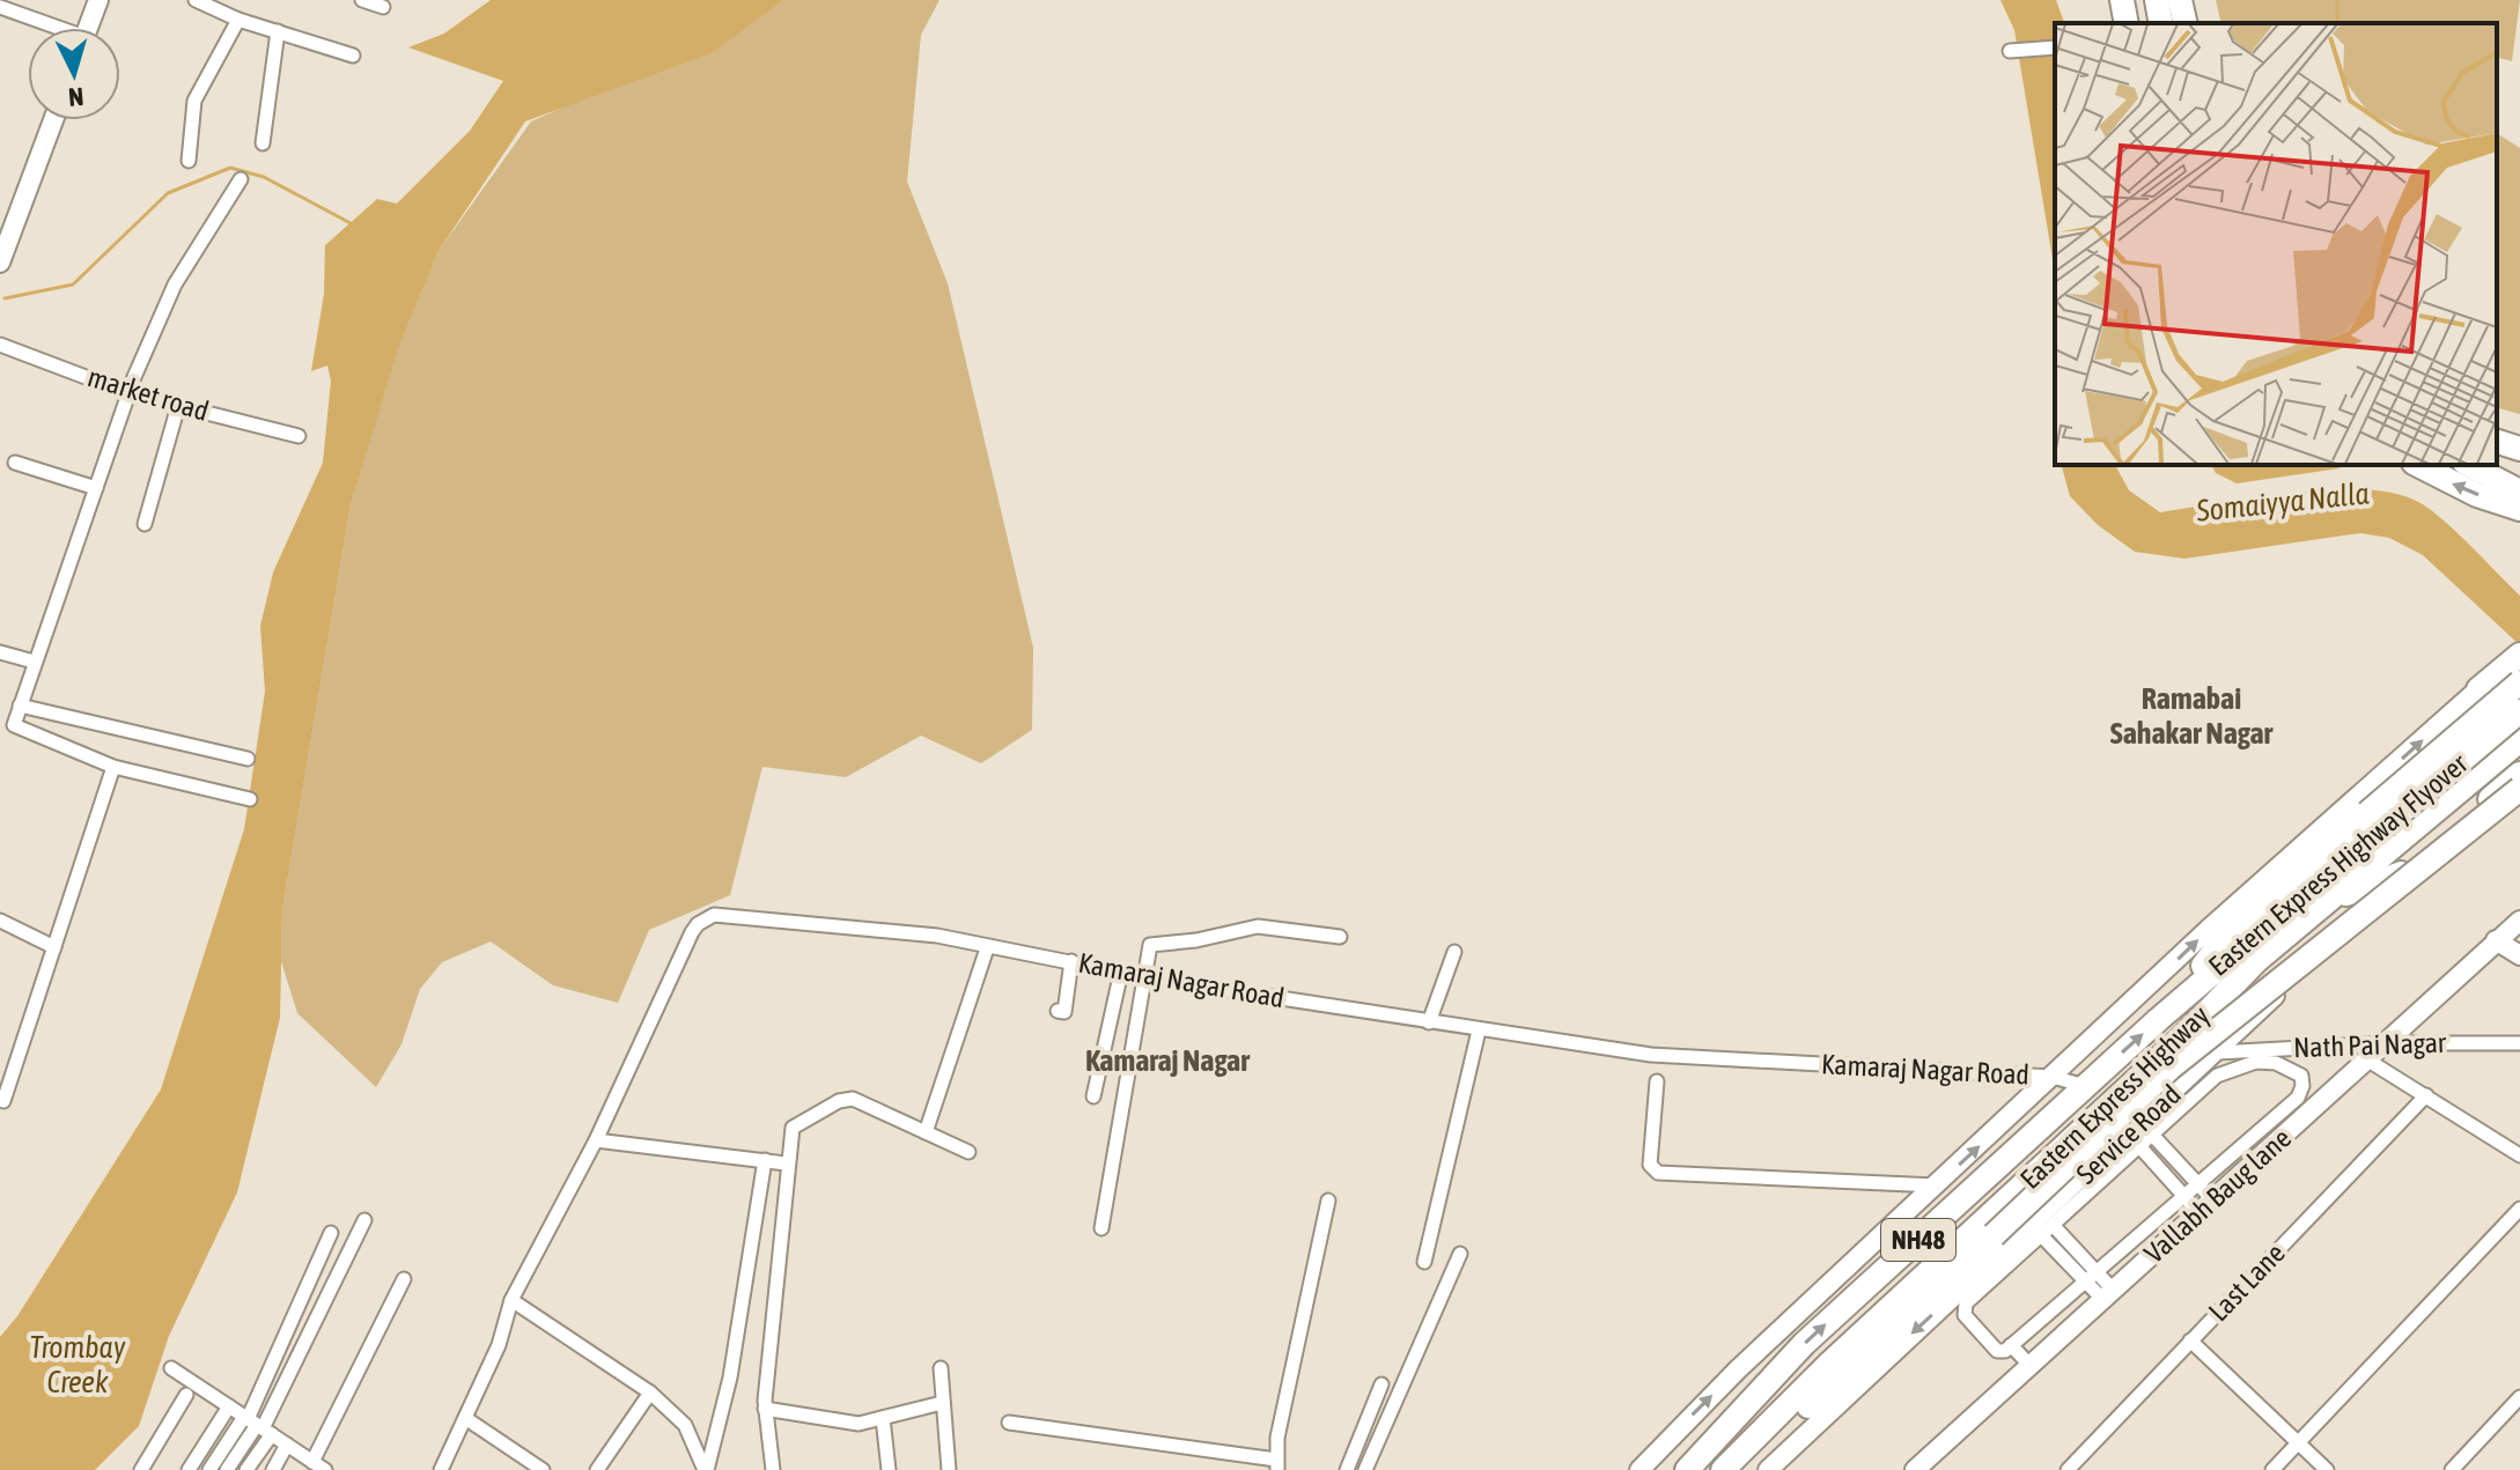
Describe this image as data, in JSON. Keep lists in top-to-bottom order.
{
  "streets": {
    "highway": ["Eastern Express Highway Flyover", "Eastern Express Highway", "NH48"],
    "street": [
      "market road",
      "Kamaraj Nagar Road",
      "Nath Pai Nagar",
      "Service Road",
      "Vallabh Baug lane",
      "Last Lane"
    ]
  },
  "crossings": [
    ["Eastern Express Highway Flyover", "Eastern Express Highway"],
    ["Kamaraj Nagar Road", "Eastern Express Highway"],
    ["Nath Pai Nagar", "Service Road"],
    ["Nath Pai Nagar", "Vallabh Baug lane"]
  ],
  "districts": ["Ramabai Sahakar Nagar", "Kamaraj Nagar"],
  "water": ["Somaiyya Nalla", "Trombay Creek"],
  "north": "bottom"
}
